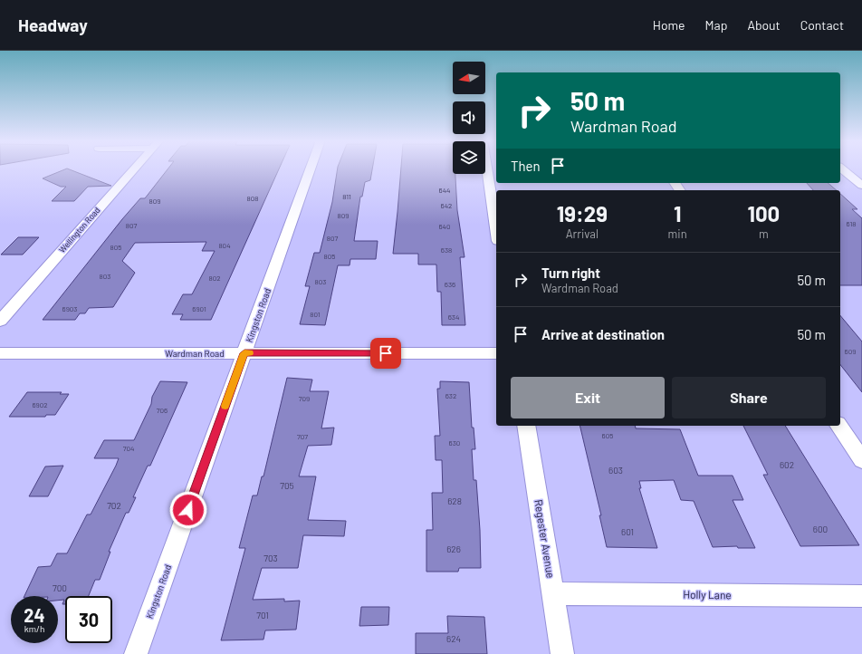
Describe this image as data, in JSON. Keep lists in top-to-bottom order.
{
  "streets": {
    "street": [
      "Wellington Road",
      "Kingston Road",
      "Wardman Road",
      "Regester Avenue",
      "Holly Lane"
    ]
  },
  "crossings": [
    ["Kingston Road", "Wardman Road"],
    ["Regester Avenue", "Holly Lane"]
  ],
  "house_numbers": [
    "644",
    "811",
    "808",
    "809",
    "642",
    "809",
    "618",
    "807",
    "640",
    "807",
    "804",
    "805",
    "638",
    "805",
    "803",
    "802",
    "803",
    "636",
    "6903",
    "6901",
    "801",
    "634",
    "609",
    "632",
    "709",
    "6902",
    "706",
    "605",
    "707",
    "630",
    "704",
    "602",
    "603",
    "705",
    "628",
    "702",
    "600",
    "601",
    "626",
    "703",
    "700",
    "701",
    "624"
  ],
  "north": "left",
  "page": {
    "header": "Headway",
    "nav": [
      "Home",
      "Map",
      "About",
      "Contact"
    ],
    "turn": ["50 m", "Wardman Road"],
    "then": "Then",
    "eta": [
      "19:29",
      "Arrival",
      "1",
      "min",
      "100",
      "m"
    ],
    "list": [
      {
        "name": "Turn right",
        "note": "Wardman Road",
        "value": "50 m"
      },
      {
        "name": "Arrive at destination",
        "value": "50 m"
      }
    ],
    "buttons": ["Exit", "Share"],
    "speed": "24 km/h",
    "limit": "30"
  }
}
